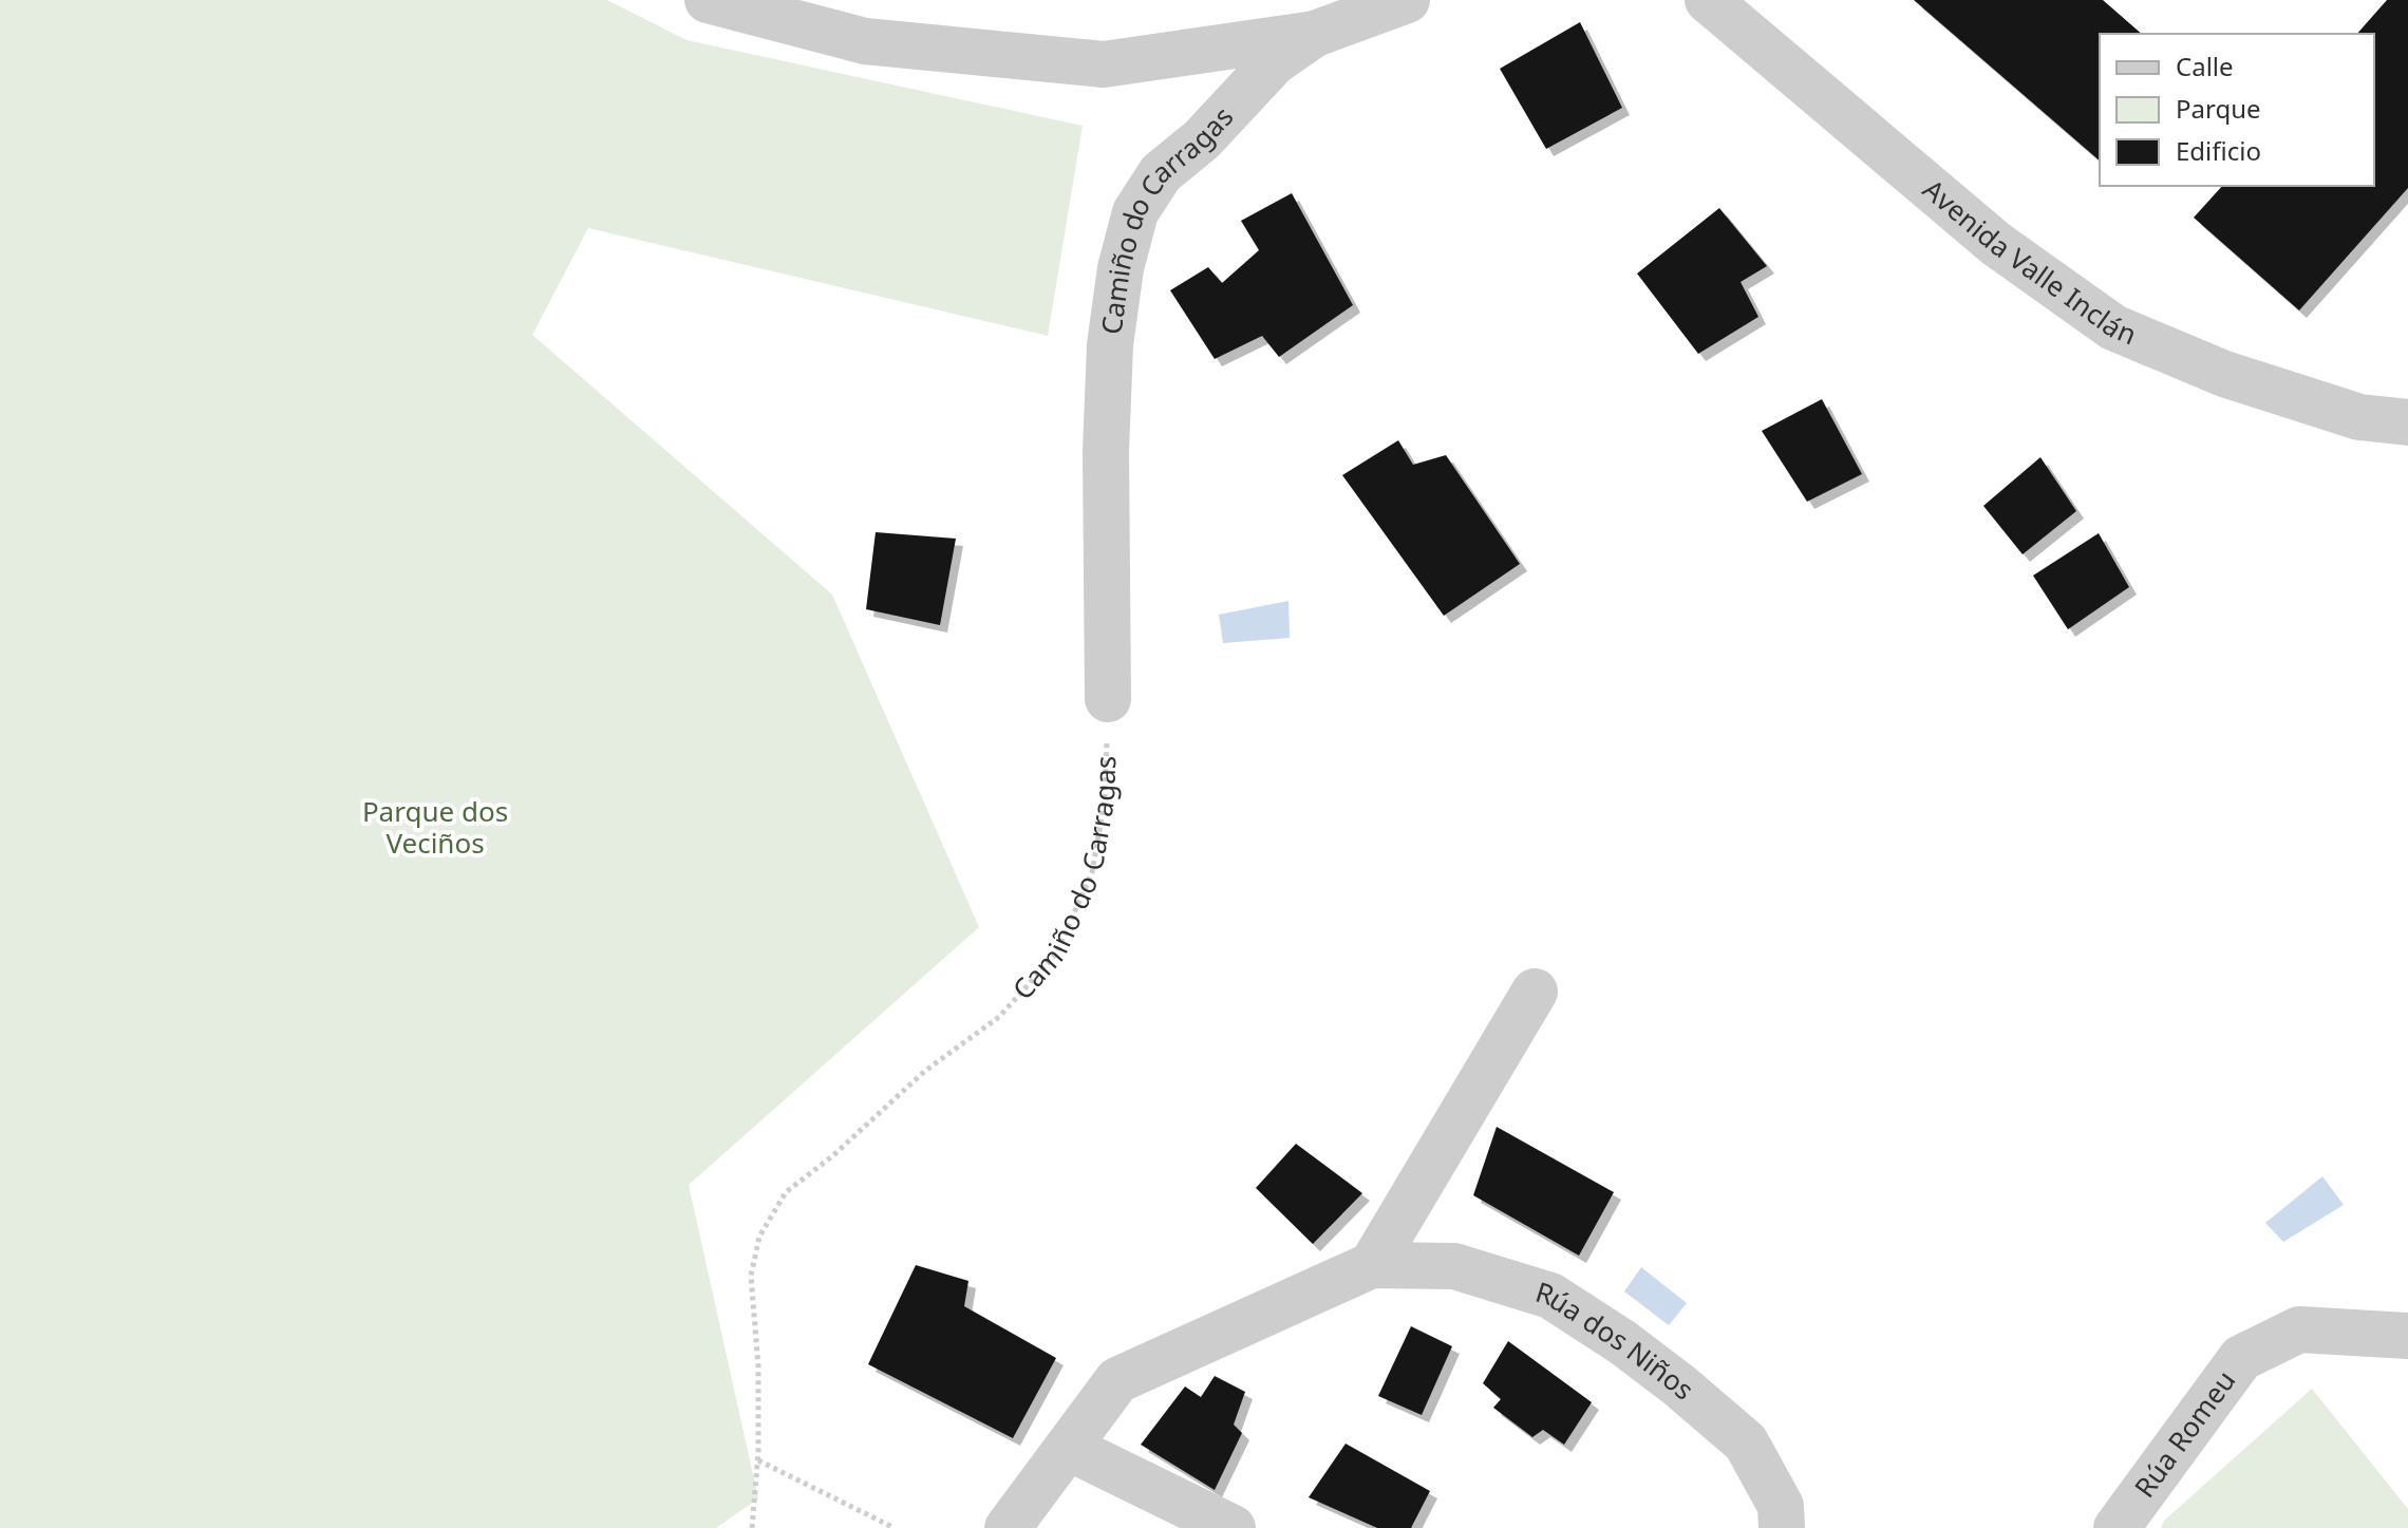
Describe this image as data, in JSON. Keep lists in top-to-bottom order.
{
  "streets": {
    "street": [
      "Camiño do Carragas",
      "Avenida Valle Inclán",
      "Rúa dos Niños",
      "Rúa Romeu"
    ]
  },
  "parks": ["Parque dos Veciños"],
  "legend": ["Calle", "Parque", "Edificio"]
}
